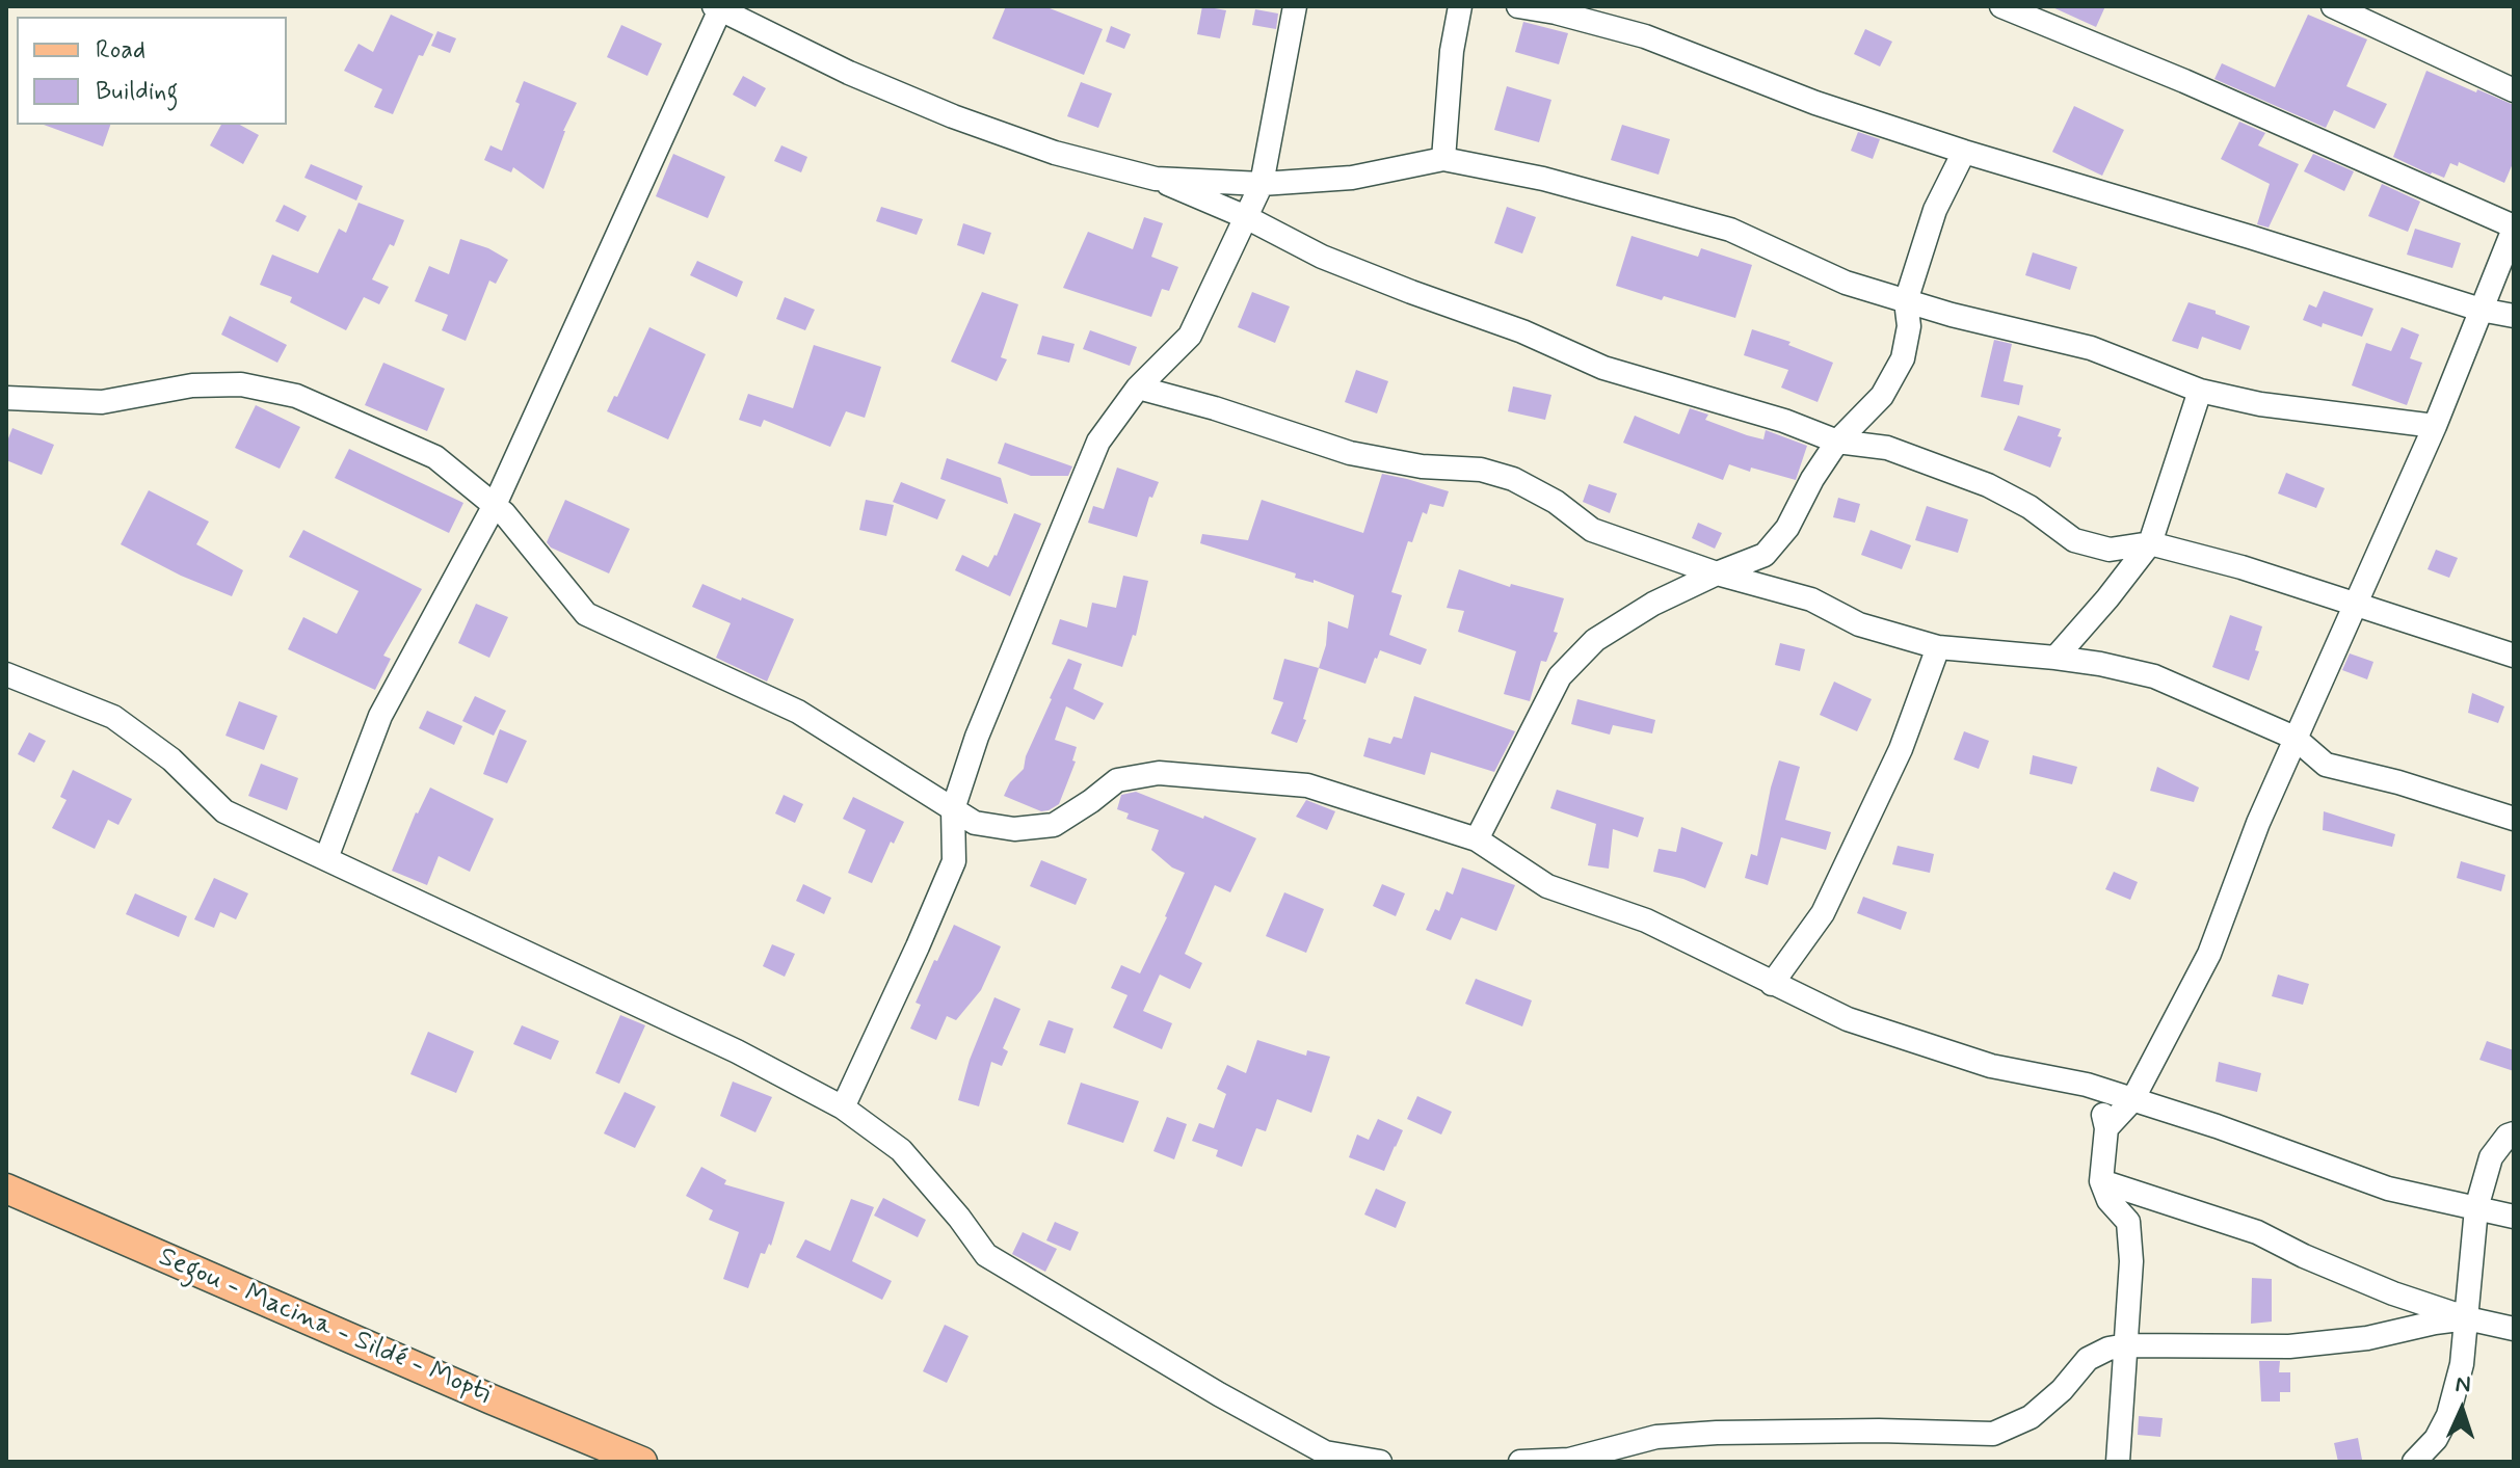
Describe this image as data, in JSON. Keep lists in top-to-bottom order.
{
  "streets": {
    "main road": ["Segou - Macina - Sildé - Mopti"]
  },
  "legend": ["Road", "Building"],
  "north": "top"
}
